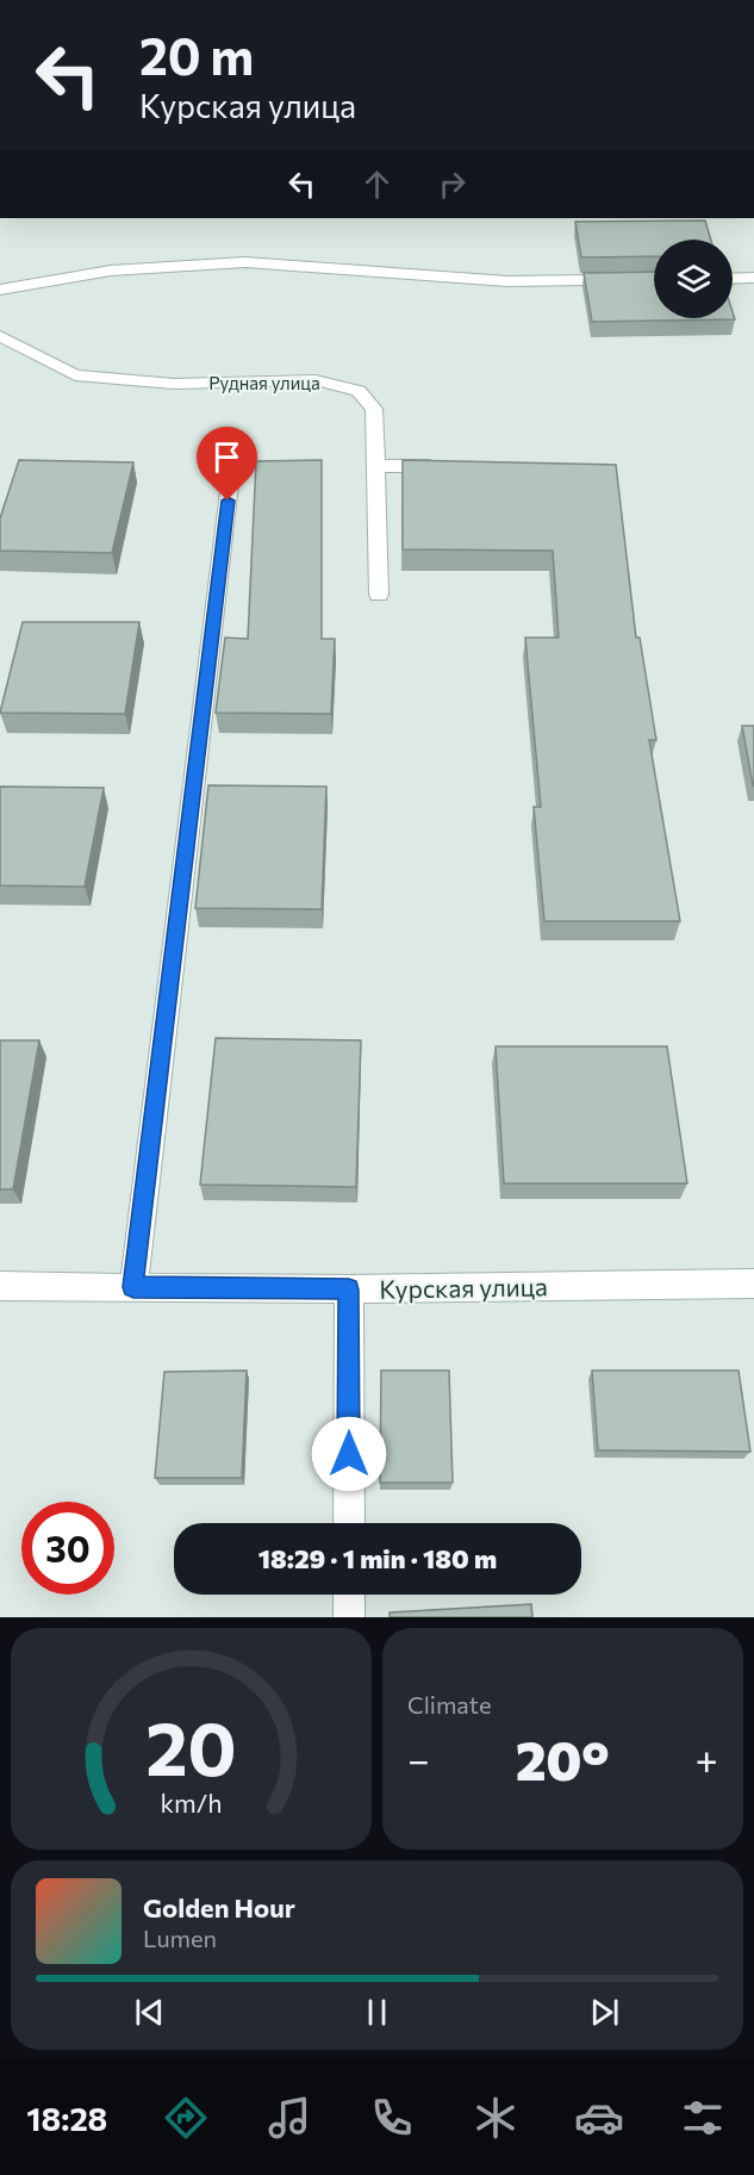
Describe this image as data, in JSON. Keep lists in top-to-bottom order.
{
  "streets": {
    "street": ["Рудная улица", "Курская улица"]
  },
  "page": {
    "turn": ["20 m", "Курская улица"],
    "limit": "30",
    "trip": "18:29 · 1 min · 180 m",
    "tile": "Climate",
    "heat": ["−", "20°", "+"],
    "song": ["Golden Hour", "Lumen"],
    "tabs": "18:28",
    "gauge": ["20", "km/h"]
  }
}
